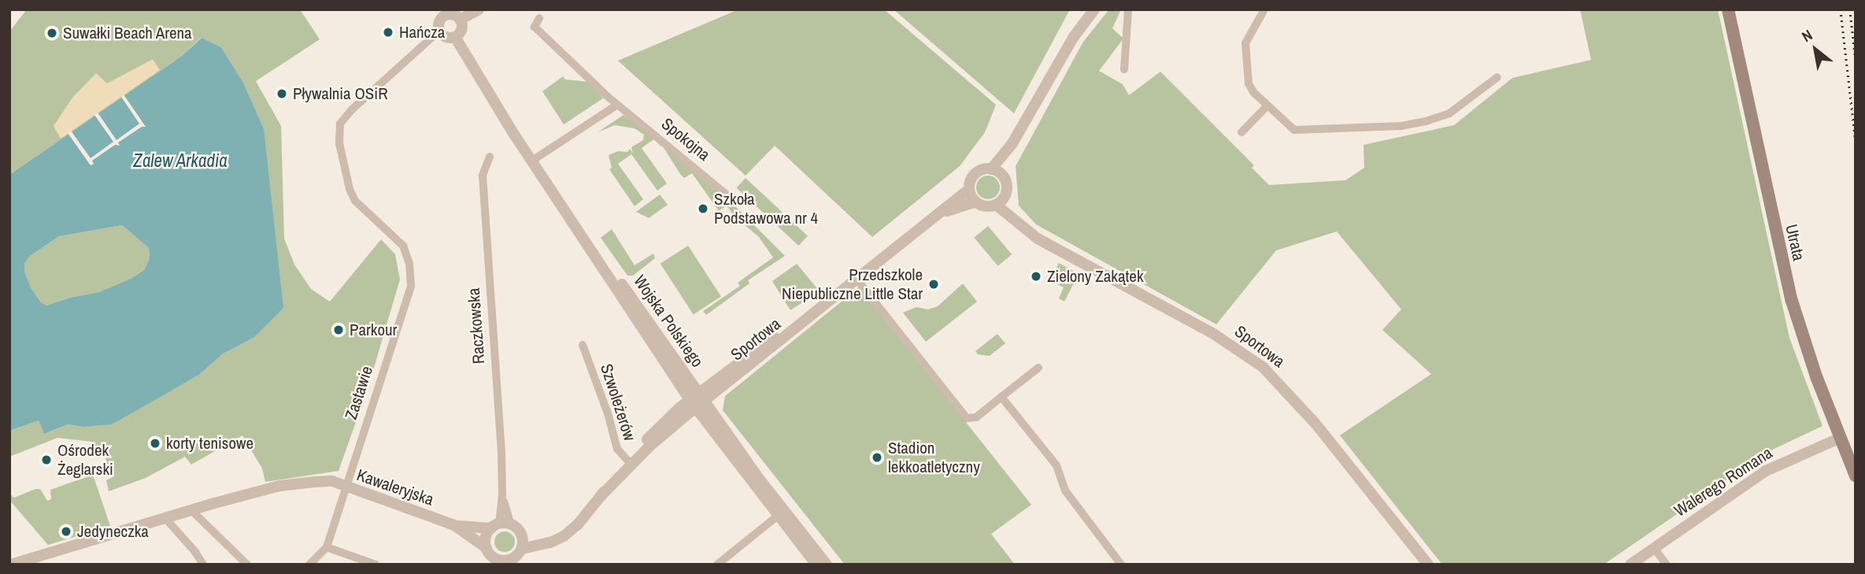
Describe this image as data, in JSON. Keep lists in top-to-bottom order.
{
  "streets": {
    "main road": ["Utrata"],
    "street": [
      "Spokojna",
      "Wojska Polskiego",
      "Raczkowska",
      "Sportowa",
      "Zastawie",
      "Szwoleżerów",
      "Walerego Romana",
      "Kawaleryjska"
    ]
  },
  "crossings": [
    ["Utrata", "Walerego Romana"],
    ["Wojska Polskiego", "Sportowa"],
    ["Raczkowska", "Sportowa"],
    ["Raczkowska", "Kawaleryjska"],
    ["Sportowa", "Szwoleżerów"],
    ["Sportowa", "Kawaleryjska"],
    ["Zastawie", "Kawaleryjska"]
  ],
  "water": ["Zalew Arkadia"],
  "places": [
    "Hańcza",
    "Suwałki Beach Arena",
    "Pływalnia OSiR",
    "Szkoła Podstawowa nr 4",
    "Zielony Zakątek",
    "Przedszkole Niepubliczne Little Star",
    "Parkour",
    "korty tenisowe",
    "Stadion lekkoatletyczny",
    "Ośrodek Żeglarski",
    "Jedyneczka"
  ],
  "north": "top left"
}
